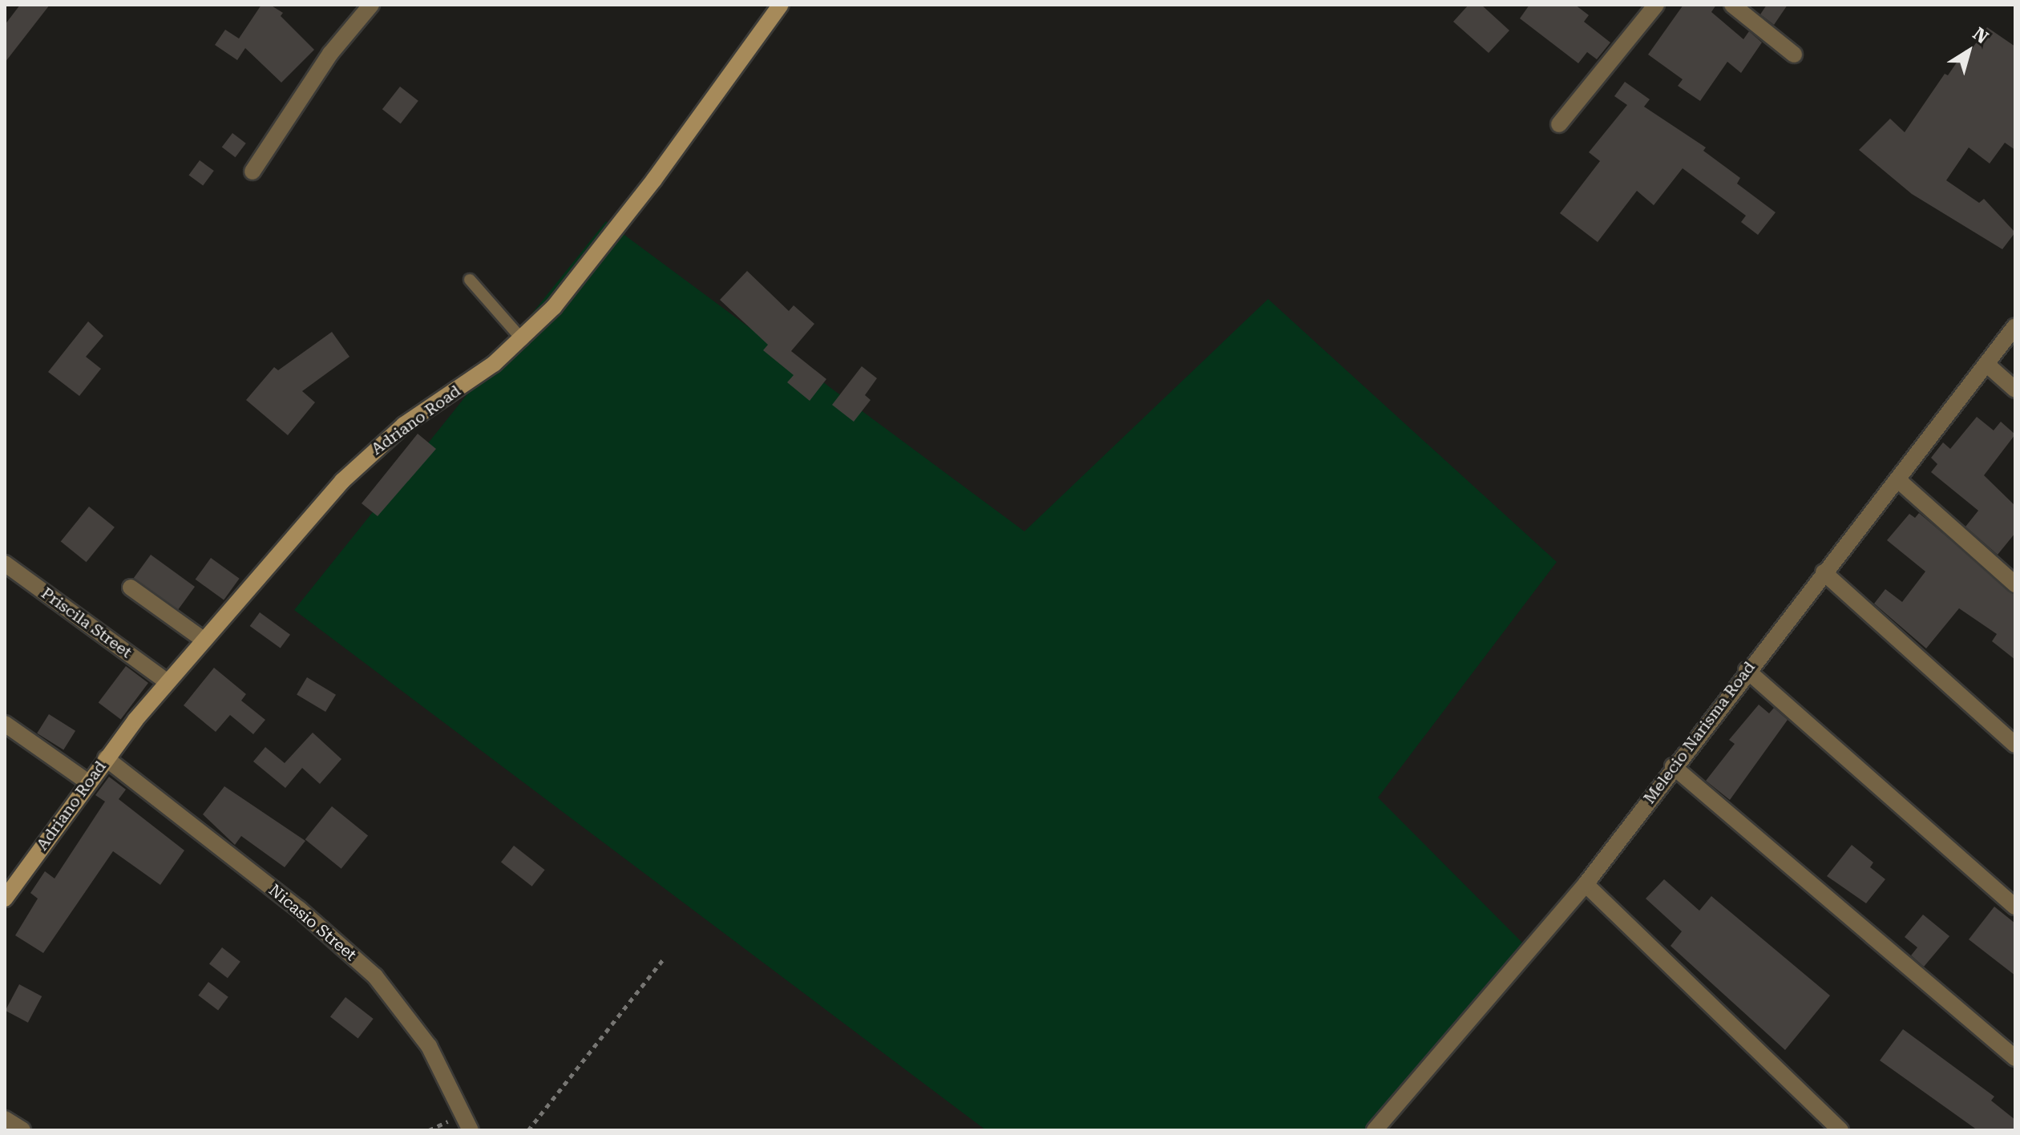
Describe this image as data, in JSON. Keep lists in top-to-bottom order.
{
  "streets": {
    "street": [
      "Adriano Road",
      "Priscila Street",
      "Melecio Narisma Road",
      "Nicasio Street"
    ]
  },
  "crossings": [
    ["Adriano Road", "Priscila Street"],
    ["Adriano Road", "Nicasio Street"]
  ],
  "north": "top right"
}
